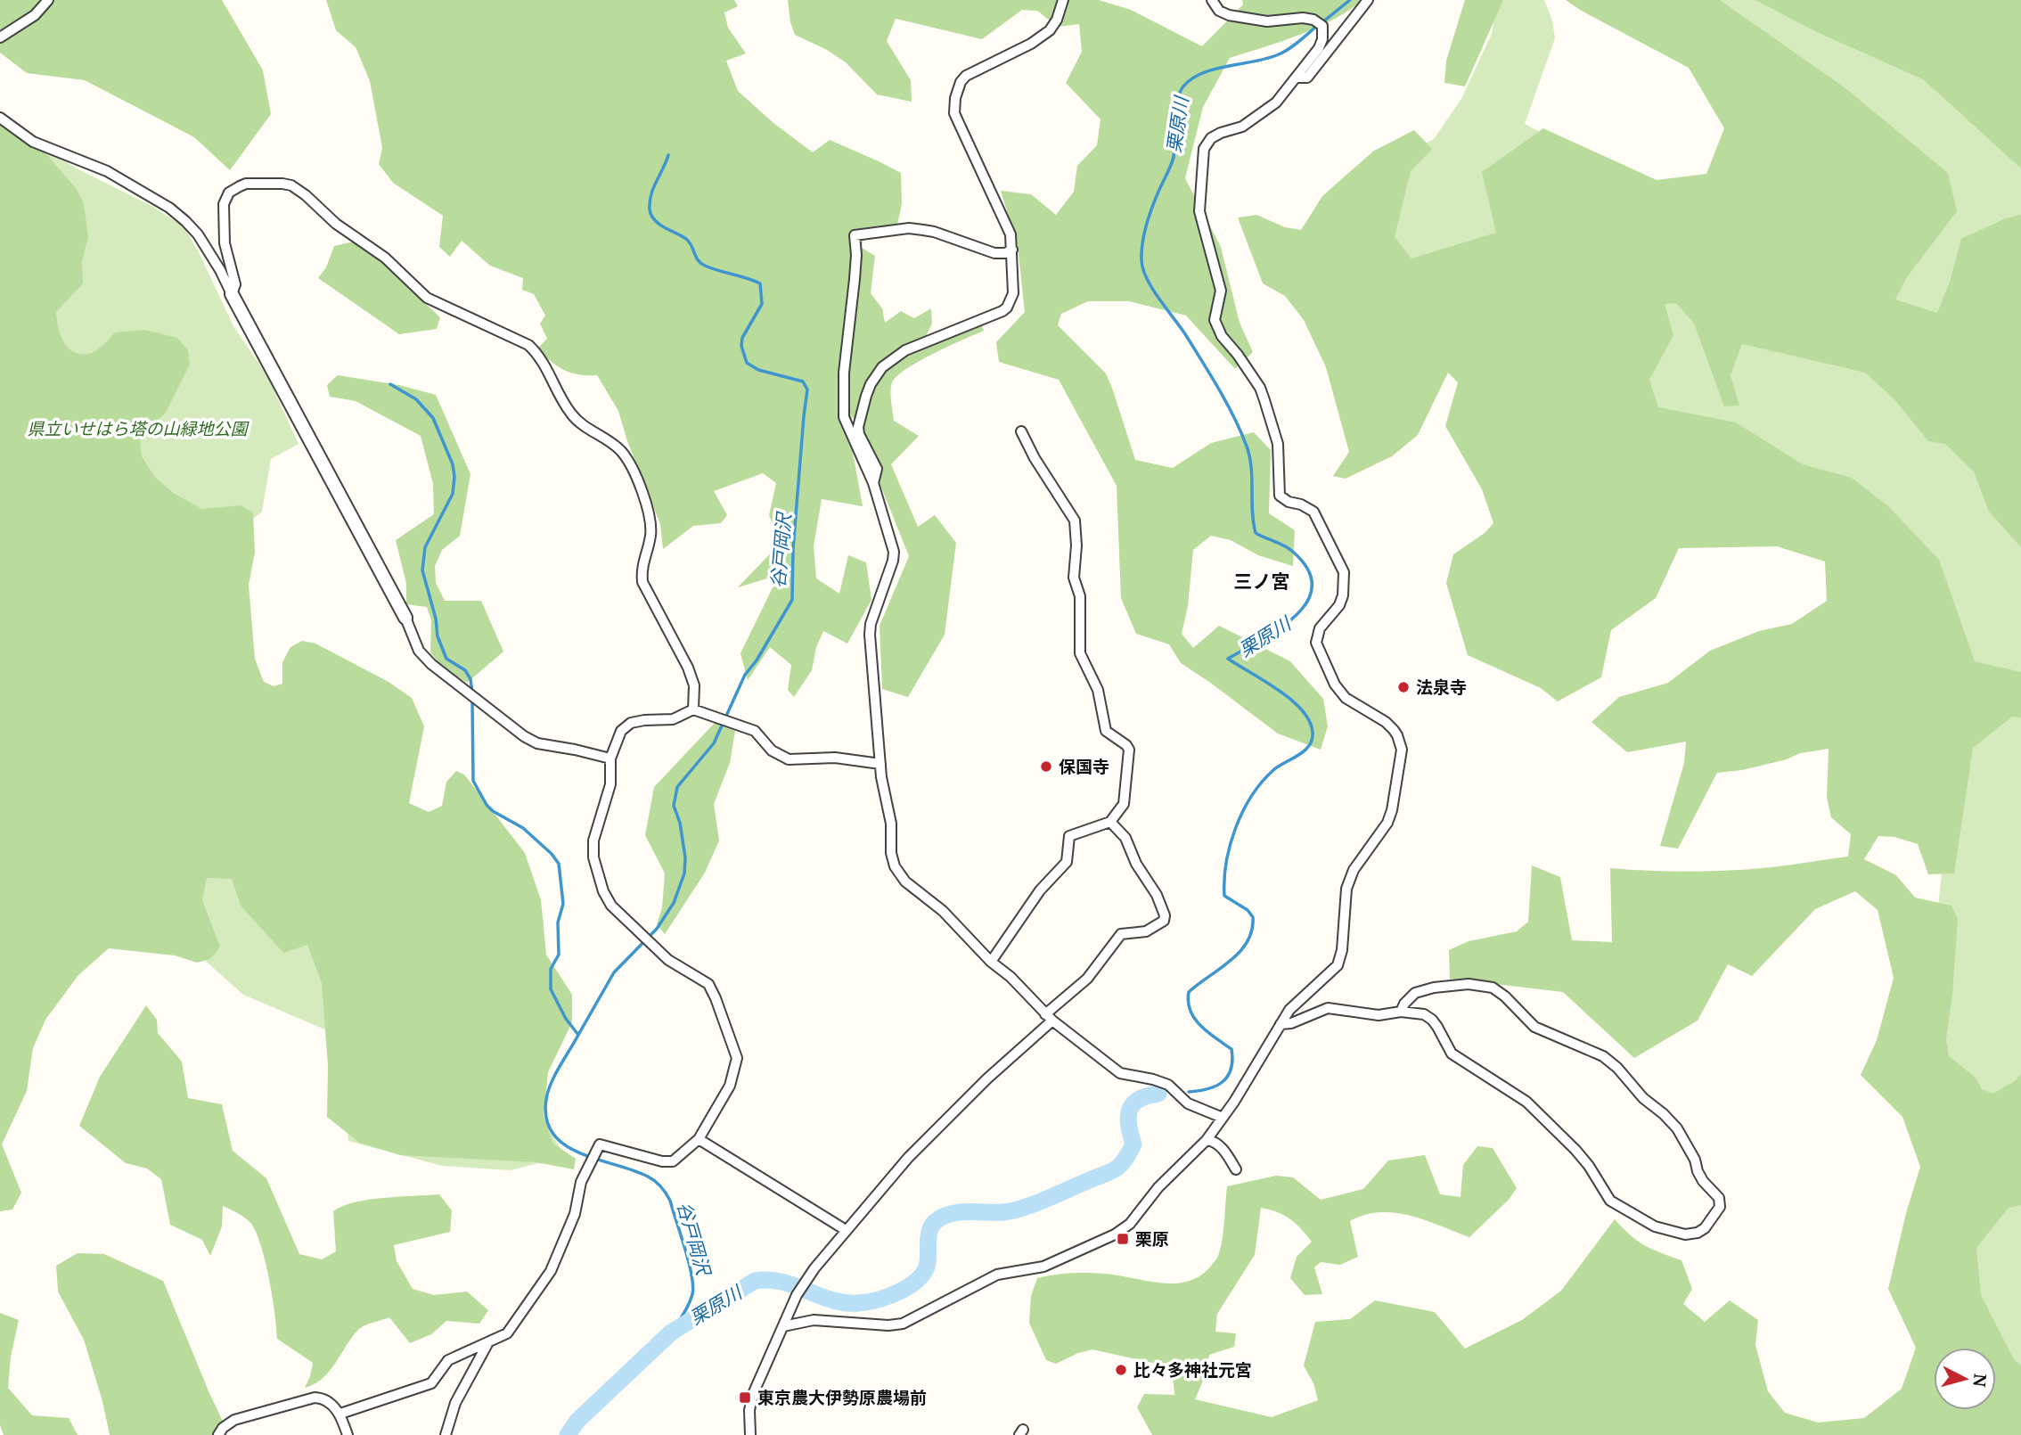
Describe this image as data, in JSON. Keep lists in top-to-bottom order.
{
  "districts": ["三ノ宮"],
  "water": ["栗原川", "谷戸岡沢"],
  "parks": ["県立いせはら塔の山緑地公園"],
  "places": {
    "other": ["法泉寺", "保国寺", "比々多神社元宮"],
    "transit": ["栗原", "東京農大伊勢原農場前"]
  },
  "north": "right"
}
